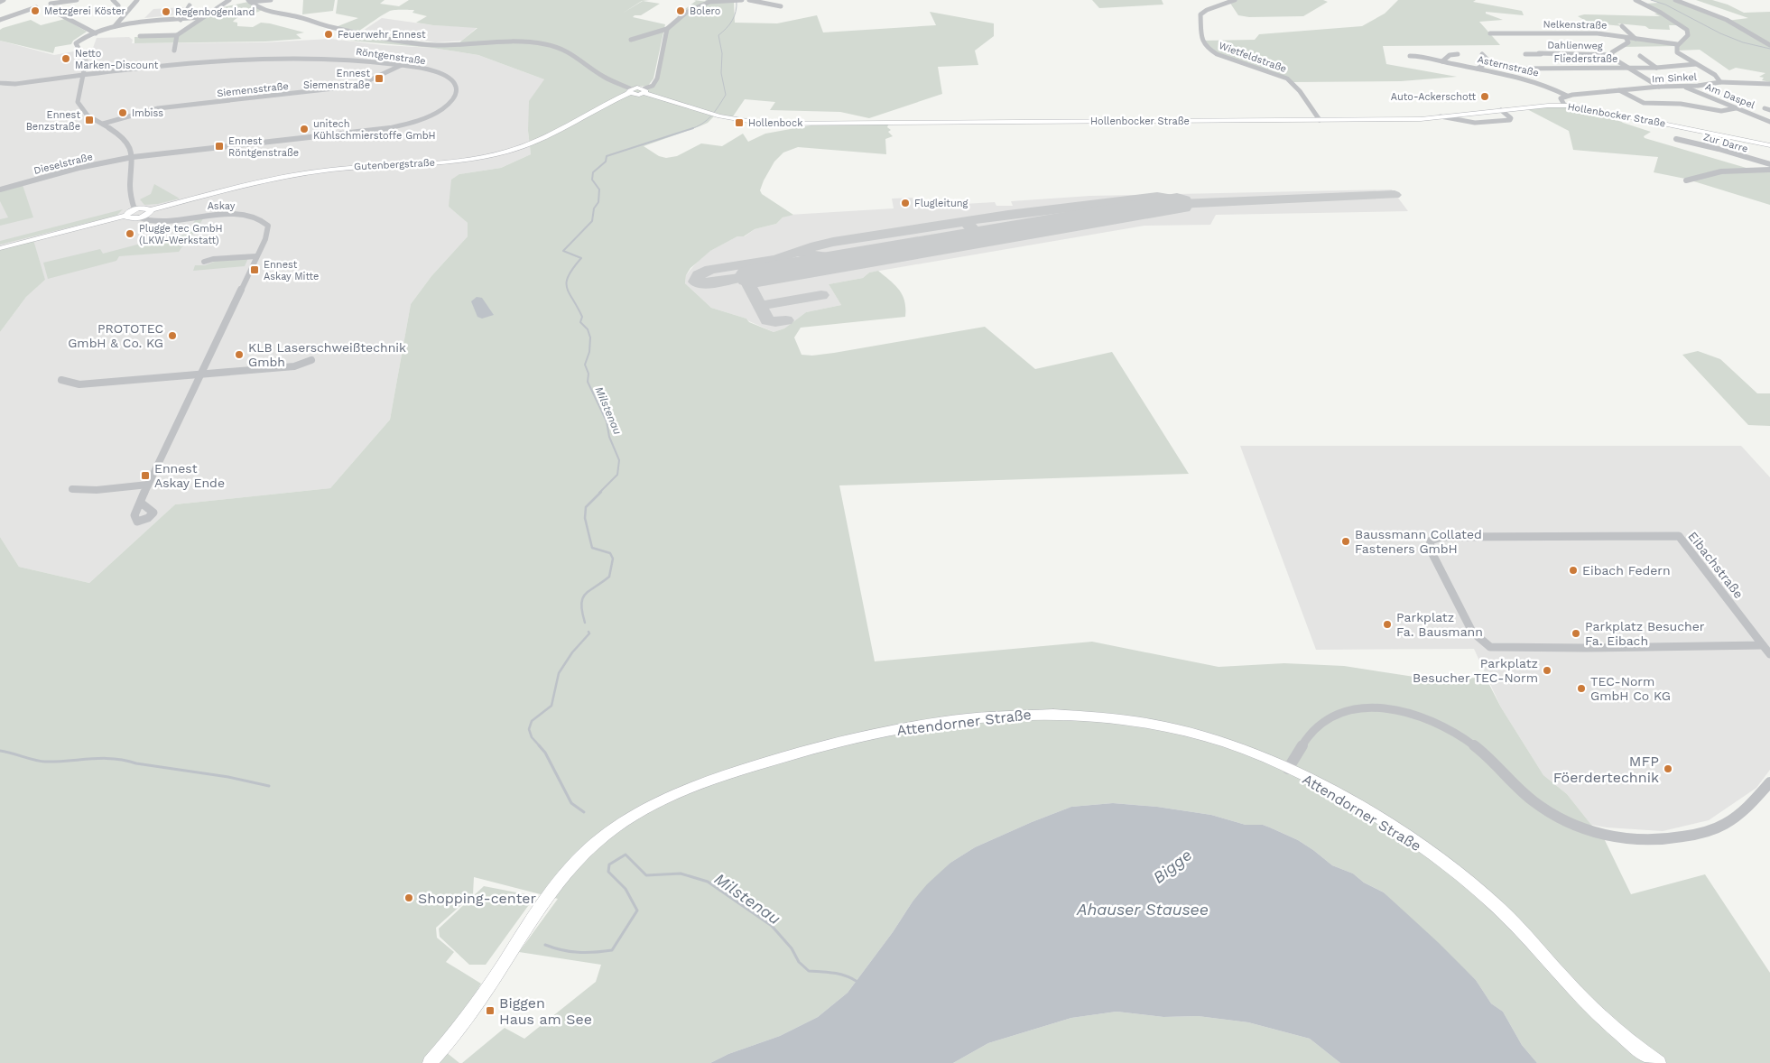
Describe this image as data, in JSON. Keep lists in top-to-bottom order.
{
  "streets": {
    "main road": ["Hollenbocker Straße", "Gutenbergstraße", "Attendorner Straße"],
    "street": [
      "Nelkenstraße",
      "Dahlienweg",
      "Röntgenstraße",
      "Wietfeldstraße",
      "Fliederstraße",
      "Asternstraße",
      "Im Sinkel",
      "Siemensstraße",
      "Am Daspel",
      "Zur Darre",
      "Dieselstraße",
      "Askay",
      "Eibachstraße"
    ]
  },
  "crossings": [
    ["Nelkenstraße", "Im Sinkel"],
    ["Röntgenstraße", "Siemensstraße"],
    ["Röntgenstraße", "Dieselstraße"],
    ["Wietfeldstraße", "Hollenbocker Straße"],
    ["Fliederstraße", "Im Sinkel"],
    ["Asternstraße", "Im Sinkel"],
    ["Im Sinkel", "Am Daspel"],
    ["Hollenbocker Straße", "Gutenbergstraße"],
    ["Gutenbergstraße", "Askay"]
  ],
  "water": ["Milstenau", "Bigge", "Ahauser Stausee"],
  "places": {
    "other": [
      "Metzgerei Köster",
      "Bolero",
      "Regenbogenland",
      "Feuerwehr Ennest",
      "Netto Marken-Discount",
      "Auto-Ackerschott",
      "Imbiss",
      "unitech Kühlschmierstoffe GmbH",
      "Flugleitung",
      "Plugge tec GmbH (LKW-Werkstatt)",
      "PROTOTEC GmbH & Co. KG",
      "KLB Laserschweißtechnik Gmbh",
      "Baussmann Collated Fasteners GmbH",
      "Eibach Federn",
      "Parkplatz Fa. Bausmann",
      "Parkplatz Besucher Fa. Eibach",
      "Parkplatz Besucher TEC-Norm",
      "TEC-Norm GmbH Co KG",
      "MFP Föerdertechnik",
      "Shopping-center"
    ],
    "transit": [
      "Ennest Siemenstraße",
      "Ennest Benzstraße",
      "Hollenbock",
      "Ennest Röntgenstraße",
      "Ennest Askay Mitte",
      "Ennest Askay Ende",
      "Biggen Haus am See"
    ]
  }
}
